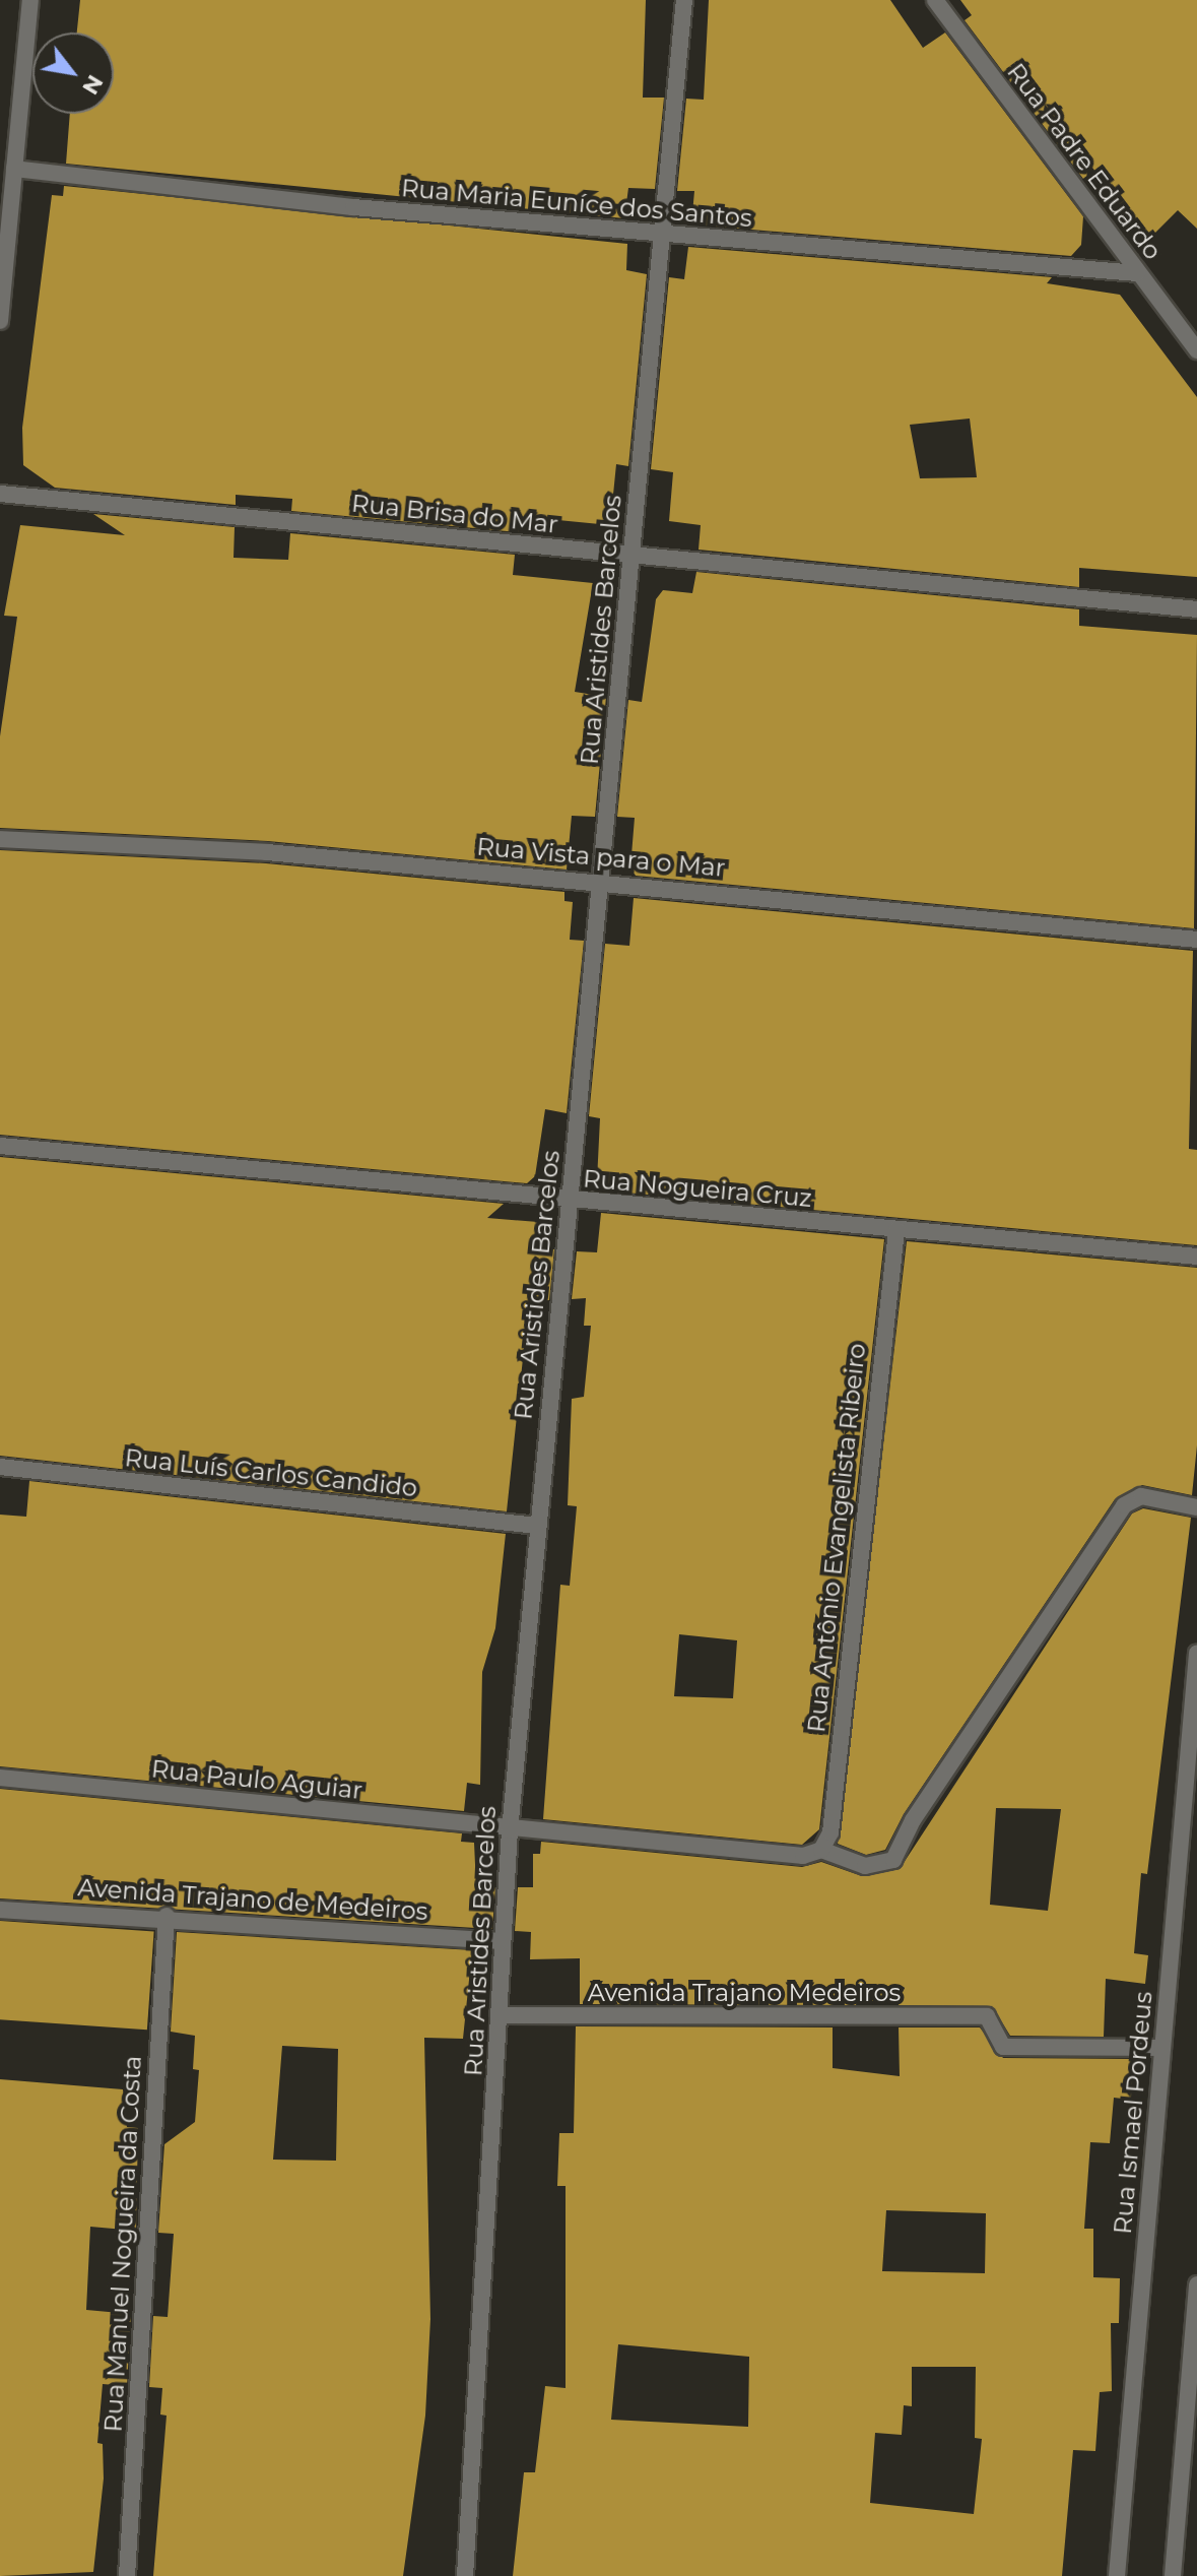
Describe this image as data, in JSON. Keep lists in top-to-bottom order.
{
  "streets": {
    "street": [
      "Rua Padre Eduardo",
      "Rua Maria Euníce dos Santos",
      "Rua Brisa do Mar",
      "Rua Aristides Barcelos",
      "Rua Vista para o Mar",
      "Rua Nogueira Cruz",
      "Rua Luís Carlos Candido",
      "Rua Antônio Evangelista Ribeiro",
      "Rua Paulo Aguiar",
      "Avenida Trajano de Medeiros",
      "Avenida Trajano Medeiros",
      "Rua Ismael Pordeus",
      "Rua Manuel Nogueira da Costa"
    ]
  },
  "crossings": [
    ["Rua Padre Eduardo", "Rua Maria Euníce dos Santos"],
    ["Rua Maria Euníce dos Santos", "Rua Aristides Barcelos"],
    ["Rua Brisa do Mar", "Rua Aristides Barcelos"],
    ["Rua Aristides Barcelos", "Rua Vista para o Mar"],
    ["Rua Aristides Barcelos", "Rua Nogueira Cruz"],
    ["Rua Aristides Barcelos", "Rua Luís Carlos Candido"],
    ["Rua Aristides Barcelos", "Rua Paulo Aguiar"],
    ["Rua Aristides Barcelos", "Avenida Trajano de Medeiros"],
    ["Rua Aristides Barcelos", "Avenida Trajano Medeiros"],
    ["Rua Nogueira Cruz", "Rua Antônio Evangelista Ribeiro"],
    ["Rua Antônio Evangelista Ribeiro", "Rua Paulo Aguiar"],
    ["Avenida Trajano de Medeiros", "Rua Manuel Nogueira da Costa"],
    ["Avenida Trajano Medeiros", "Rua Ismael Pordeus"]
  ],
  "north": "bottom right"
}
